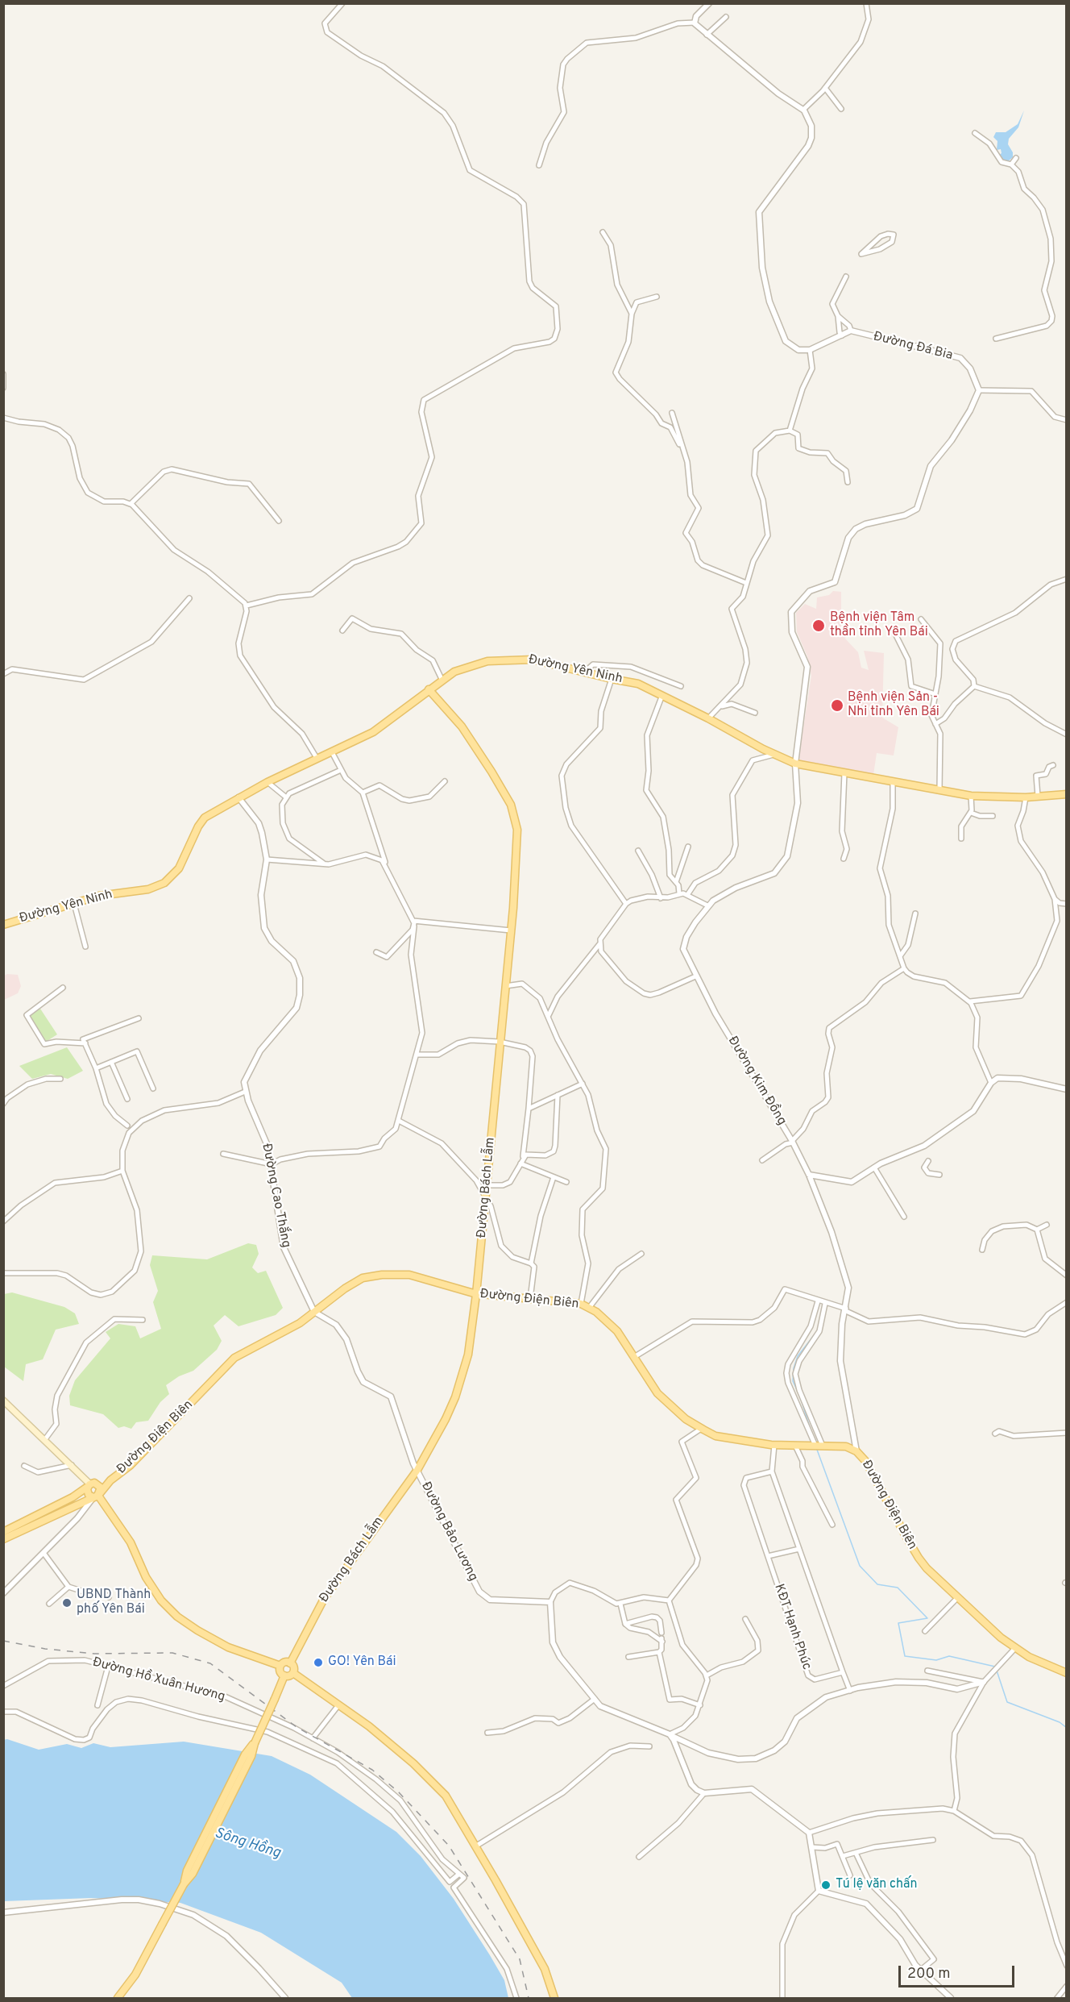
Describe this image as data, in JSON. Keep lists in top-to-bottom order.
{
  "streets": {
    "main road": ["Đường Yên Ninh", "Đường Bách Lẫm", "Đường Điện Biên"],
    "street": [
      "Đường Đá Bia",
      "Đường Kim Đồng",
      "Đường Cao Thắng",
      "Đường Bảo Lương",
      "KĐT Hạnh Phúc",
      "Đường Hồ Xuân Hương"
    ]
  },
  "crossings": [
    ["Đường Yên Ninh", "Đường Kim Đồng"],
    ["Đường Yên Ninh", "Đường Bách Lẫm"],
    ["Đường Kim Đồng", "Đường Điện Biên"],
    ["Đường Bách Lẫm", "Đường Điện Biên"],
    ["Đường Bách Lẫm", "Đường Bảo Lương"],
    ["Đường Cao Thắng", "Đường Điện Biên"],
    ["Đường Cao Thắng", "Đường Bảo Lương"],
    ["Đường Điện Biên", "Đường Bảo Lương"]
  ],
  "water": ["Sông Hồng"],
  "places": [
    "Bệnh viện Tâm thần tỉnh Yên Bái",
    "Bệnh viện Sản - Nhi tỉnh Yên Bái",
    "UBND Thành phố Yên Bái",
    "GO! Yên Bái",
    "Tú lệ văn chấn"
  ],
  "scale_bar": "200 m"
}
